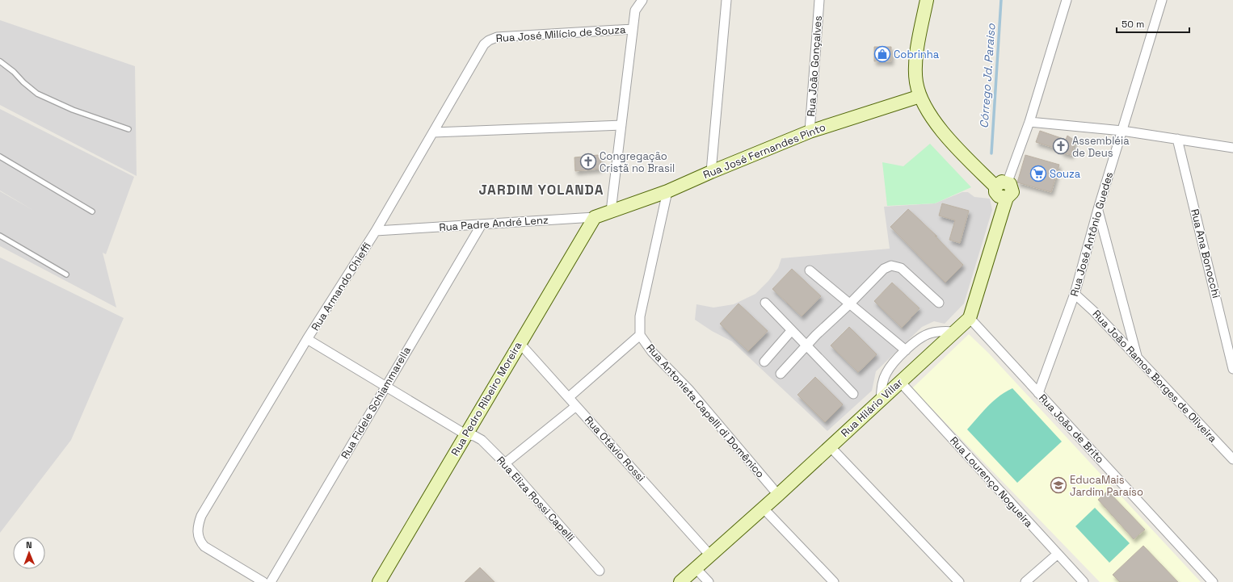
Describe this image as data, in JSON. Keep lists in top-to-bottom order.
{
  "streets": {
    "street": [
      "Rua José Milício de Souza",
      "Rua João Gonçalves",
      "Rua José Fernandes Pinto",
      "Rua Padre André Lenz",
      "Rua José Antônio Guedes",
      "Rua Ana Bonocchi",
      "Rua Armando Chieffi",
      "Rua João Ramos Borges de Oliveira",
      "Rua Pedro Ribeiro Moreira",
      "Rua Fidele Schiammarella",
      "Rua Hilário Villar",
      "Rua Antonieta Capelli di Domênico",
      "Rua João de Brito",
      "Rua Otávio Rossi",
      "Rua Lourenço Nogueira",
      "Rua Eliza Rossi Capelli"
    ]
  },
  "crossings": [
    ["Rua José Milício de Souza", "Rua Armando Chieffi"],
    ["Rua João Gonçalves", "Rua José Fernandes Pinto"],
    ["Rua José Fernandes Pinto", "Rua Padre André Lenz"],
    ["Rua José Fernandes Pinto", "Rua Antonieta Capelli di Domênico"],
    ["Rua Padre André Lenz", "Rua Armando Chieffi"],
    ["Rua Padre André Lenz", "Rua Pedro Ribeiro Moreira"],
    ["Rua Padre André Lenz", "Rua Fidele Schiammarella"],
    ["Rua José Antônio Guedes", "Rua João Ramos Borges de Oliveira"],
    ["Rua José Antônio Guedes", "Rua João de Brito"],
    ["Rua Armando Chieffi", "Rua Eliza Rossi Capelli"],
    ["Rua Pedro Ribeiro Moreira", "Rua Otávio Rossi"],
    ["Rua Pedro Ribeiro Moreira", "Rua Eliza Rossi Capelli"],
    ["Rua Fidele Schiammarella", "Rua Eliza Rossi Capelli"],
    ["Rua Hilário Villar", "Rua Antonieta Capelli di Domênico"],
    ["Rua Hilário Villar", "Rua João de Brito"],
    ["Rua Hilário Villar", "Rua Otávio Rossi"],
    ["Rua Hilário Villar", "Rua Lourenço Nogueira"]
  ],
  "districts": ["JARDIM YOLANDA"],
  "water": ["Córrego Jd. Paraiso"],
  "places": {
    "shop": ["Cobrinha"],
    "church": ["Assembléia de Deus", "Congregação Cristã no Brasil"],
    "supermarket": ["Souza"],
    "school or university": ["EducaMais Jardim Paraíso"]
  },
  "scale_bar": "50 m",
  "north": "top"
}
